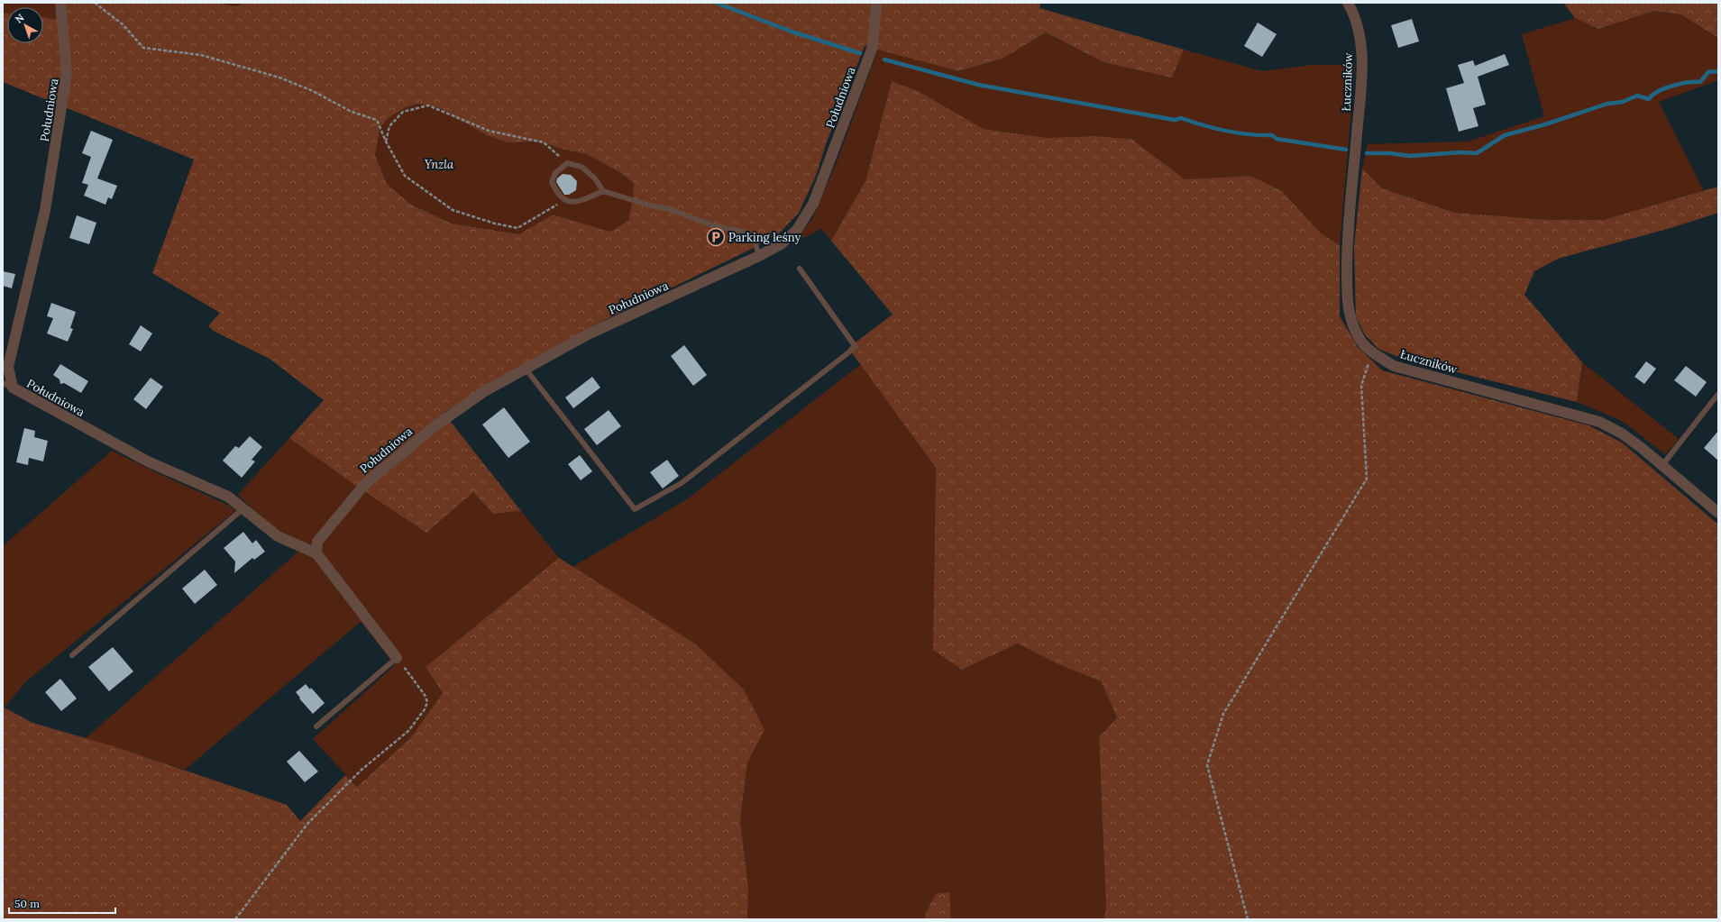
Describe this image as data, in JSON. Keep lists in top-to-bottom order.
{
  "streets": {
    "street": ["Łuczników", "Południowa"]
  },
  "parks": ["Ynzla"],
  "places": {
    "parking": ["Parking leśny"]
  },
  "scale_bar": "50 m",
  "north": "top left"
}
